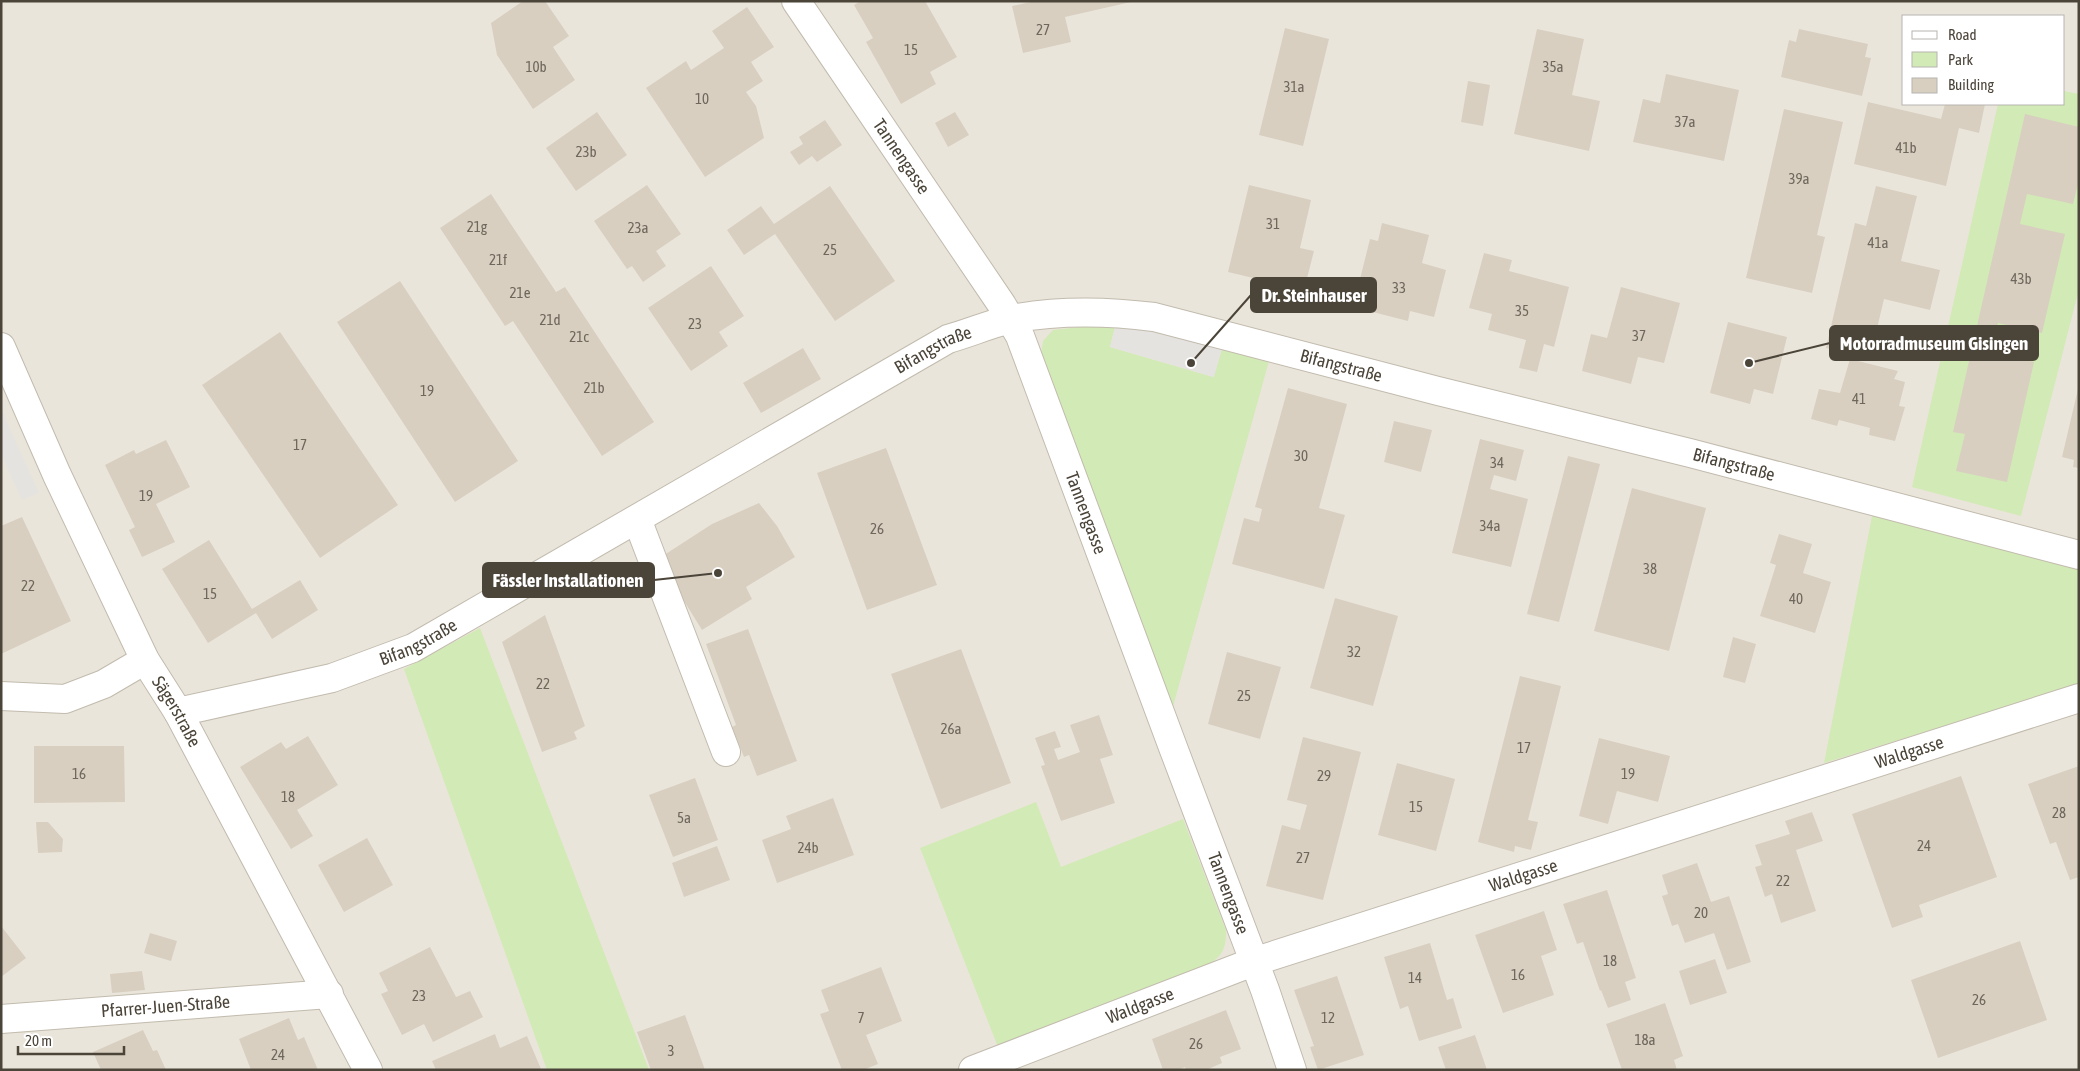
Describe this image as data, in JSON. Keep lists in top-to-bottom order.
{
  "streets": {
    "street": [
      "Tannengasse",
      "Bifangstraße",
      "Sägerstraße",
      "Waldgasse",
      "Pfarrer-Juen-Straße"
    ]
  },
  "crossings": [
    ["Tannengasse", "Bifangstraße"],
    ["Tannengasse", "Waldgasse"],
    ["Bifangstraße", "Sägerstraße"],
    ["Sägerstraße", "Pfarrer-Juen-Straße"]
  ],
  "places": ["Dr. Steinhauser", "Motorradmuseum Gisingen", "Fässler Installationen"],
  "house_numbers": [
    "27",
    "15",
    "10b",
    "35a",
    "31a",
    "10",
    "37a",
    "41b",
    "23b",
    "39a",
    "31",
    "21g",
    "23a",
    "41a",
    "25",
    "21f",
    "43b",
    "33",
    "21e",
    "35",
    "21d",
    "23",
    "37",
    "21c",
    "21b",
    "19",
    "41",
    "17",
    "30",
    "34",
    "19",
    "34a",
    "26",
    "38",
    "22",
    "15",
    "40",
    "32",
    "22",
    "25",
    "26a",
    "17",
    "16",
    "19",
    "29",
    "18",
    "15",
    "28",
    "5a",
    "24",
    "24b",
    "27",
    "22",
    "20",
    "18",
    "16",
    "14",
    "23",
    "26",
    "7",
    "12",
    "18a",
    "26",
    "3",
    "24"
  ],
  "legend": ["Road", "Park", "Building"],
  "scale_bar": "20 m"
}
